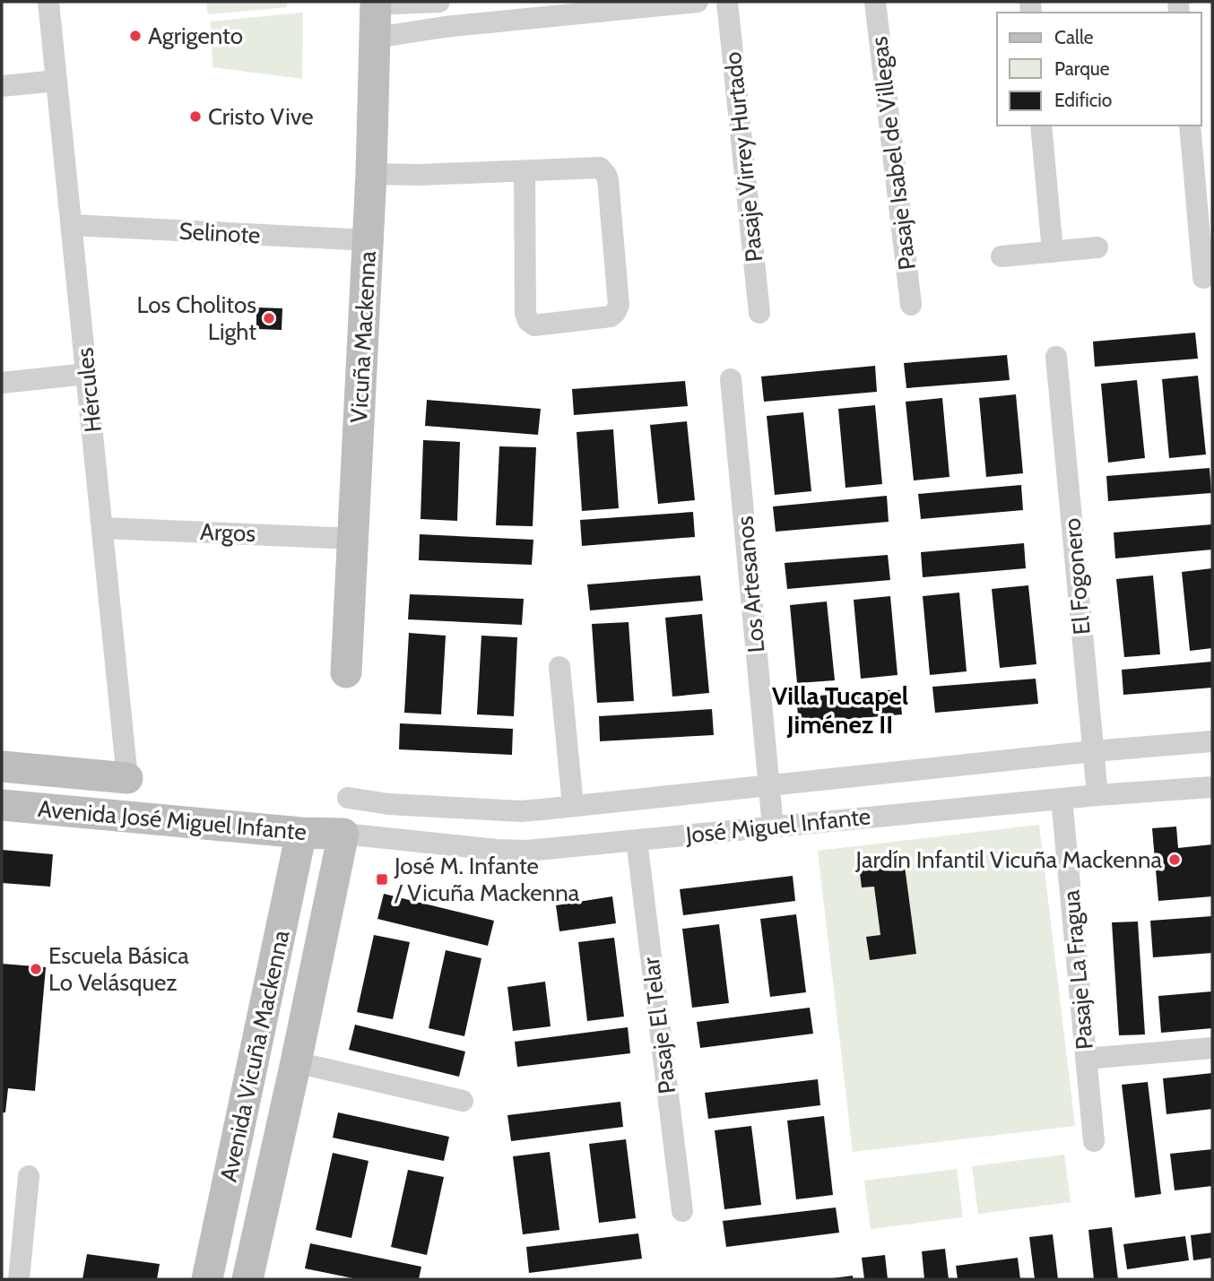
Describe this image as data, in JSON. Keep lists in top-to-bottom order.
{
  "streets": {
    "main road": ["Vicuña Mackenna", "Avenida José Miguel Infante", "Avenida Vicuña Mackenna"],
    "street": [
      "Pasaje Isabel de Villegas",
      "Pasaje Virrey Hurtado",
      "Selinote",
      "Hércules",
      "Argos",
      "El Fogonero",
      "Los Artesanos",
      "José Miguel Infante",
      "Pasaje La Fragua",
      "Pasaje El Telar"
    ]
  },
  "crossings": [
    ["Selinote", "Vicuña Mackenna"],
    ["Selinote", "Hércules"],
    ["Vicuña Mackenna", "Argos"],
    ["Hércules", "Argos"],
    ["Hércules", "Avenida José Miguel Infante"],
    ["El Fogonero", "José Miguel Infante"],
    ["Los Artesanos", "José Miguel Infante"],
    ["Avenida José Miguel Infante", "José Miguel Infante"],
    ["Avenida José Miguel Infante", "Avenida Vicuña Mackenna"],
    ["José Miguel Infante", "Pasaje La Fragua"],
    ["José Miguel Infante", "Pasaje El Telar"],
    ["José Miguel Infante", "Avenida Vicuña Mackenna"]
  ],
  "districts": ["Villa Tucapel Jiménez II"],
  "places": {
    "other": [
      "Agrigento",
      "Cristo Vive",
      "Los Cholitos Light",
      "Jardín Infantil Vicuña Mackenna",
      "Escuela Básica Lo Velásquez"
    ],
    "transit": ["José M. Infante / Vicuña Mackenna"]
  },
  "legend": ["Calle", "Parque", "Edificio"]
}
